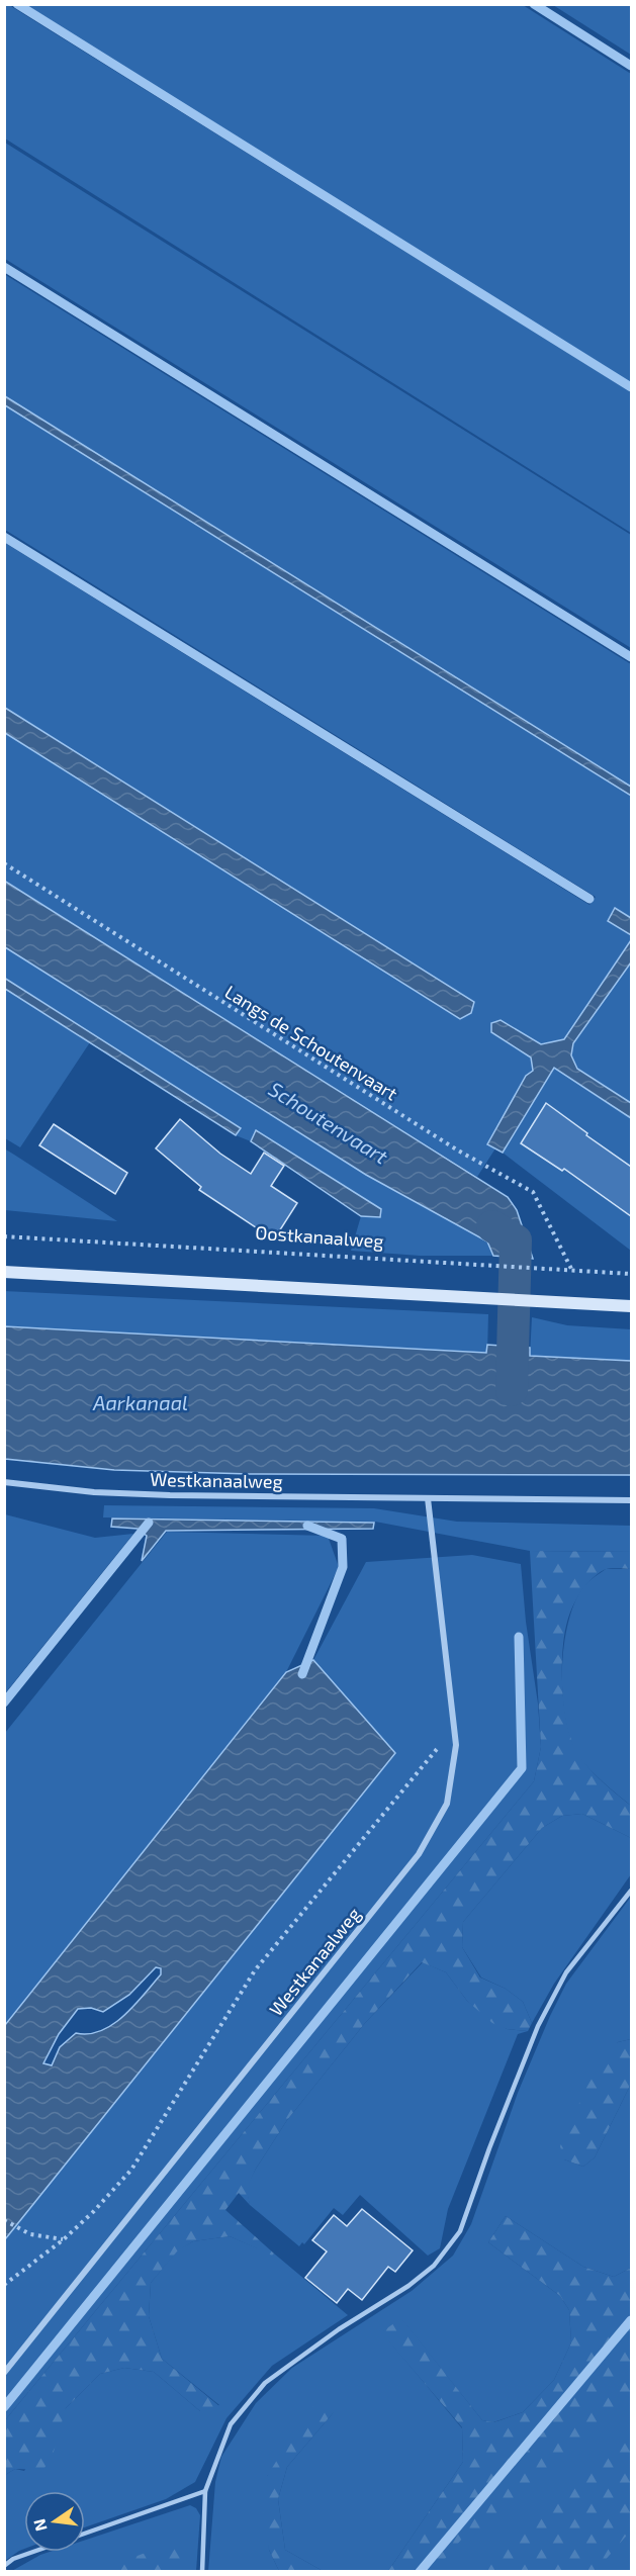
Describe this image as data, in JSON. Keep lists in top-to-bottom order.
{
  "streets": {
    "street": ["Westkanaalweg"],
    "path": ["Langs de Schoutenvaart", "Oostkanaalweg"]
  },
  "crossings": [
    ["Langs de Schoutenvaart", "Oostkanaalweg"]
  ],
  "water": ["Schoutenvaart", "Aarkanaal"],
  "north": "left"
}
